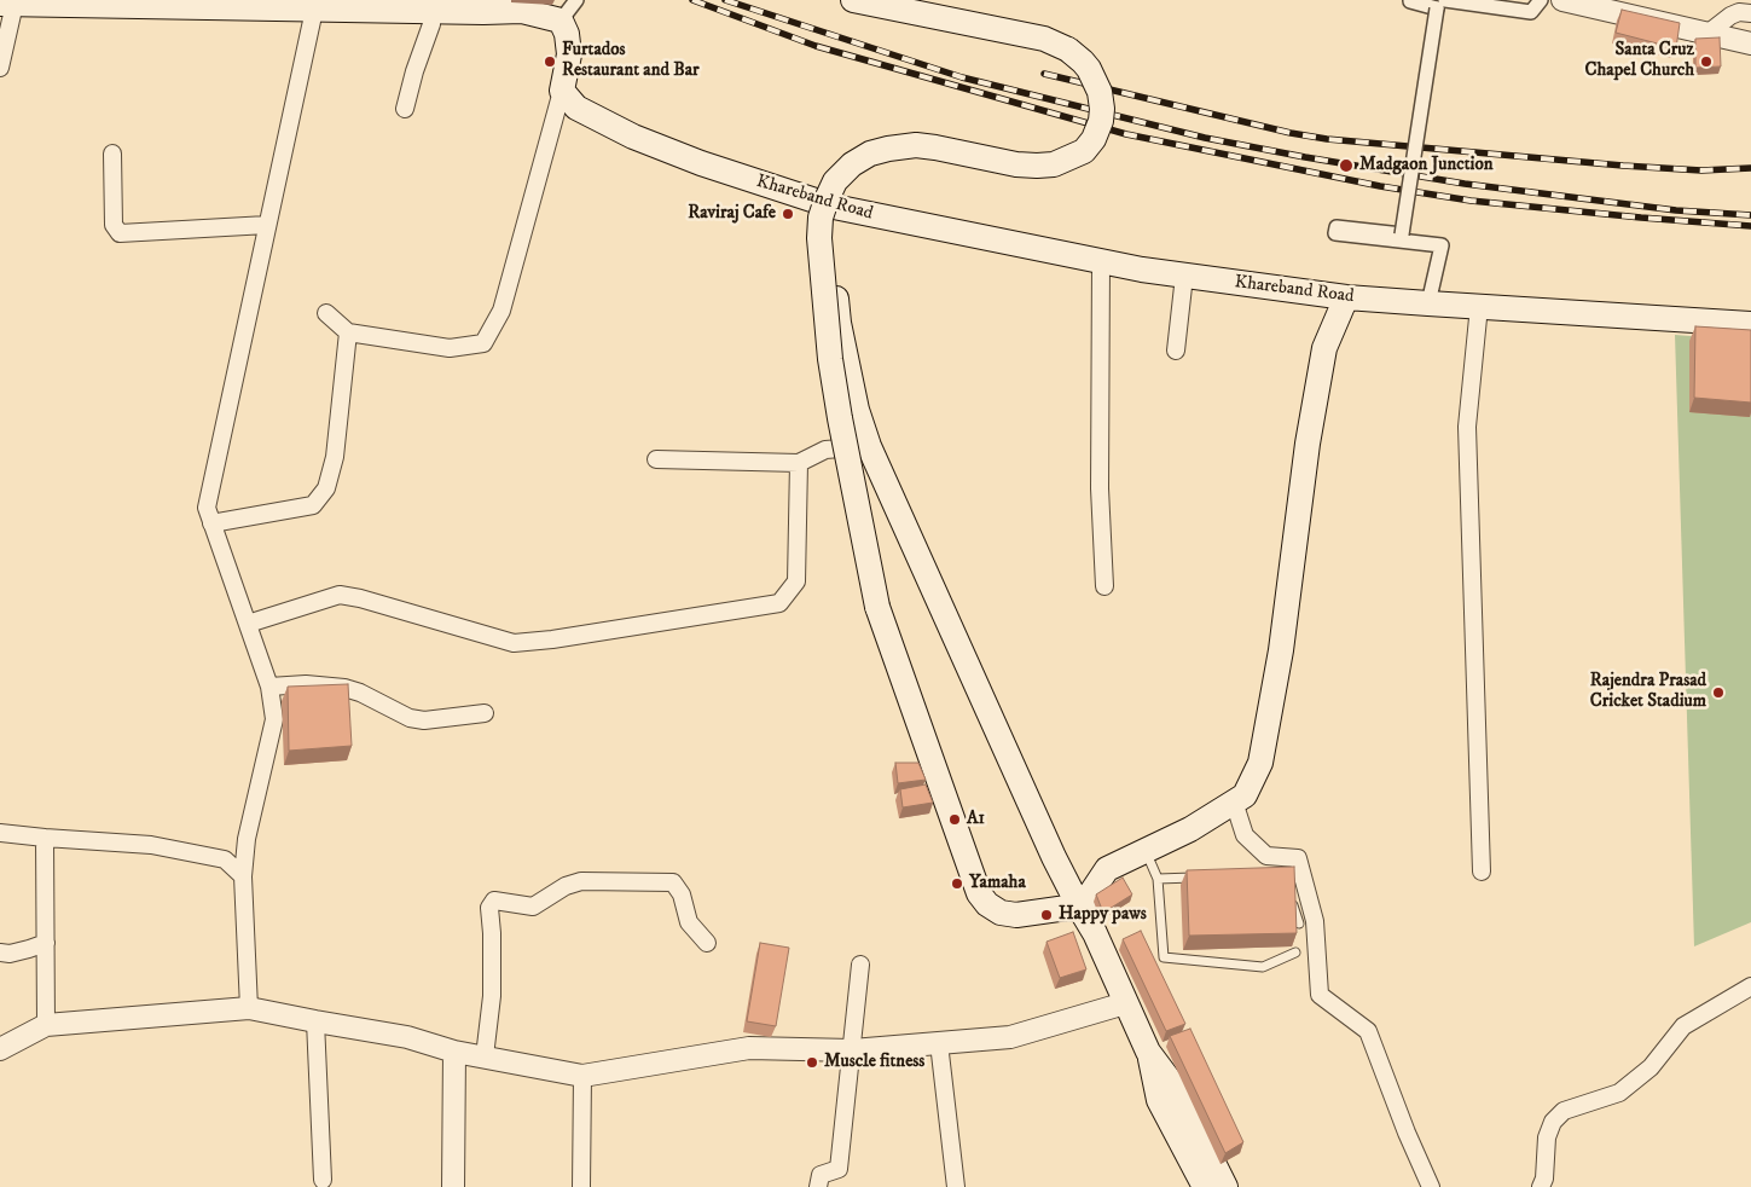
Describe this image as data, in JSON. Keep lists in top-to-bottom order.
{
  "streets": {
    "main road": ["Khareband Road"]
  },
  "places": [
    "Furtados Restaurant and Bar",
    "Santa Cruz Chapel Church",
    "Madgaon Junction",
    "Raviraj Cafe",
    "Rajendra Prasad Cricket Stadium",
    "A1",
    "Yamaha",
    "Happy paws",
    "Muscle fitness"
  ]
}
